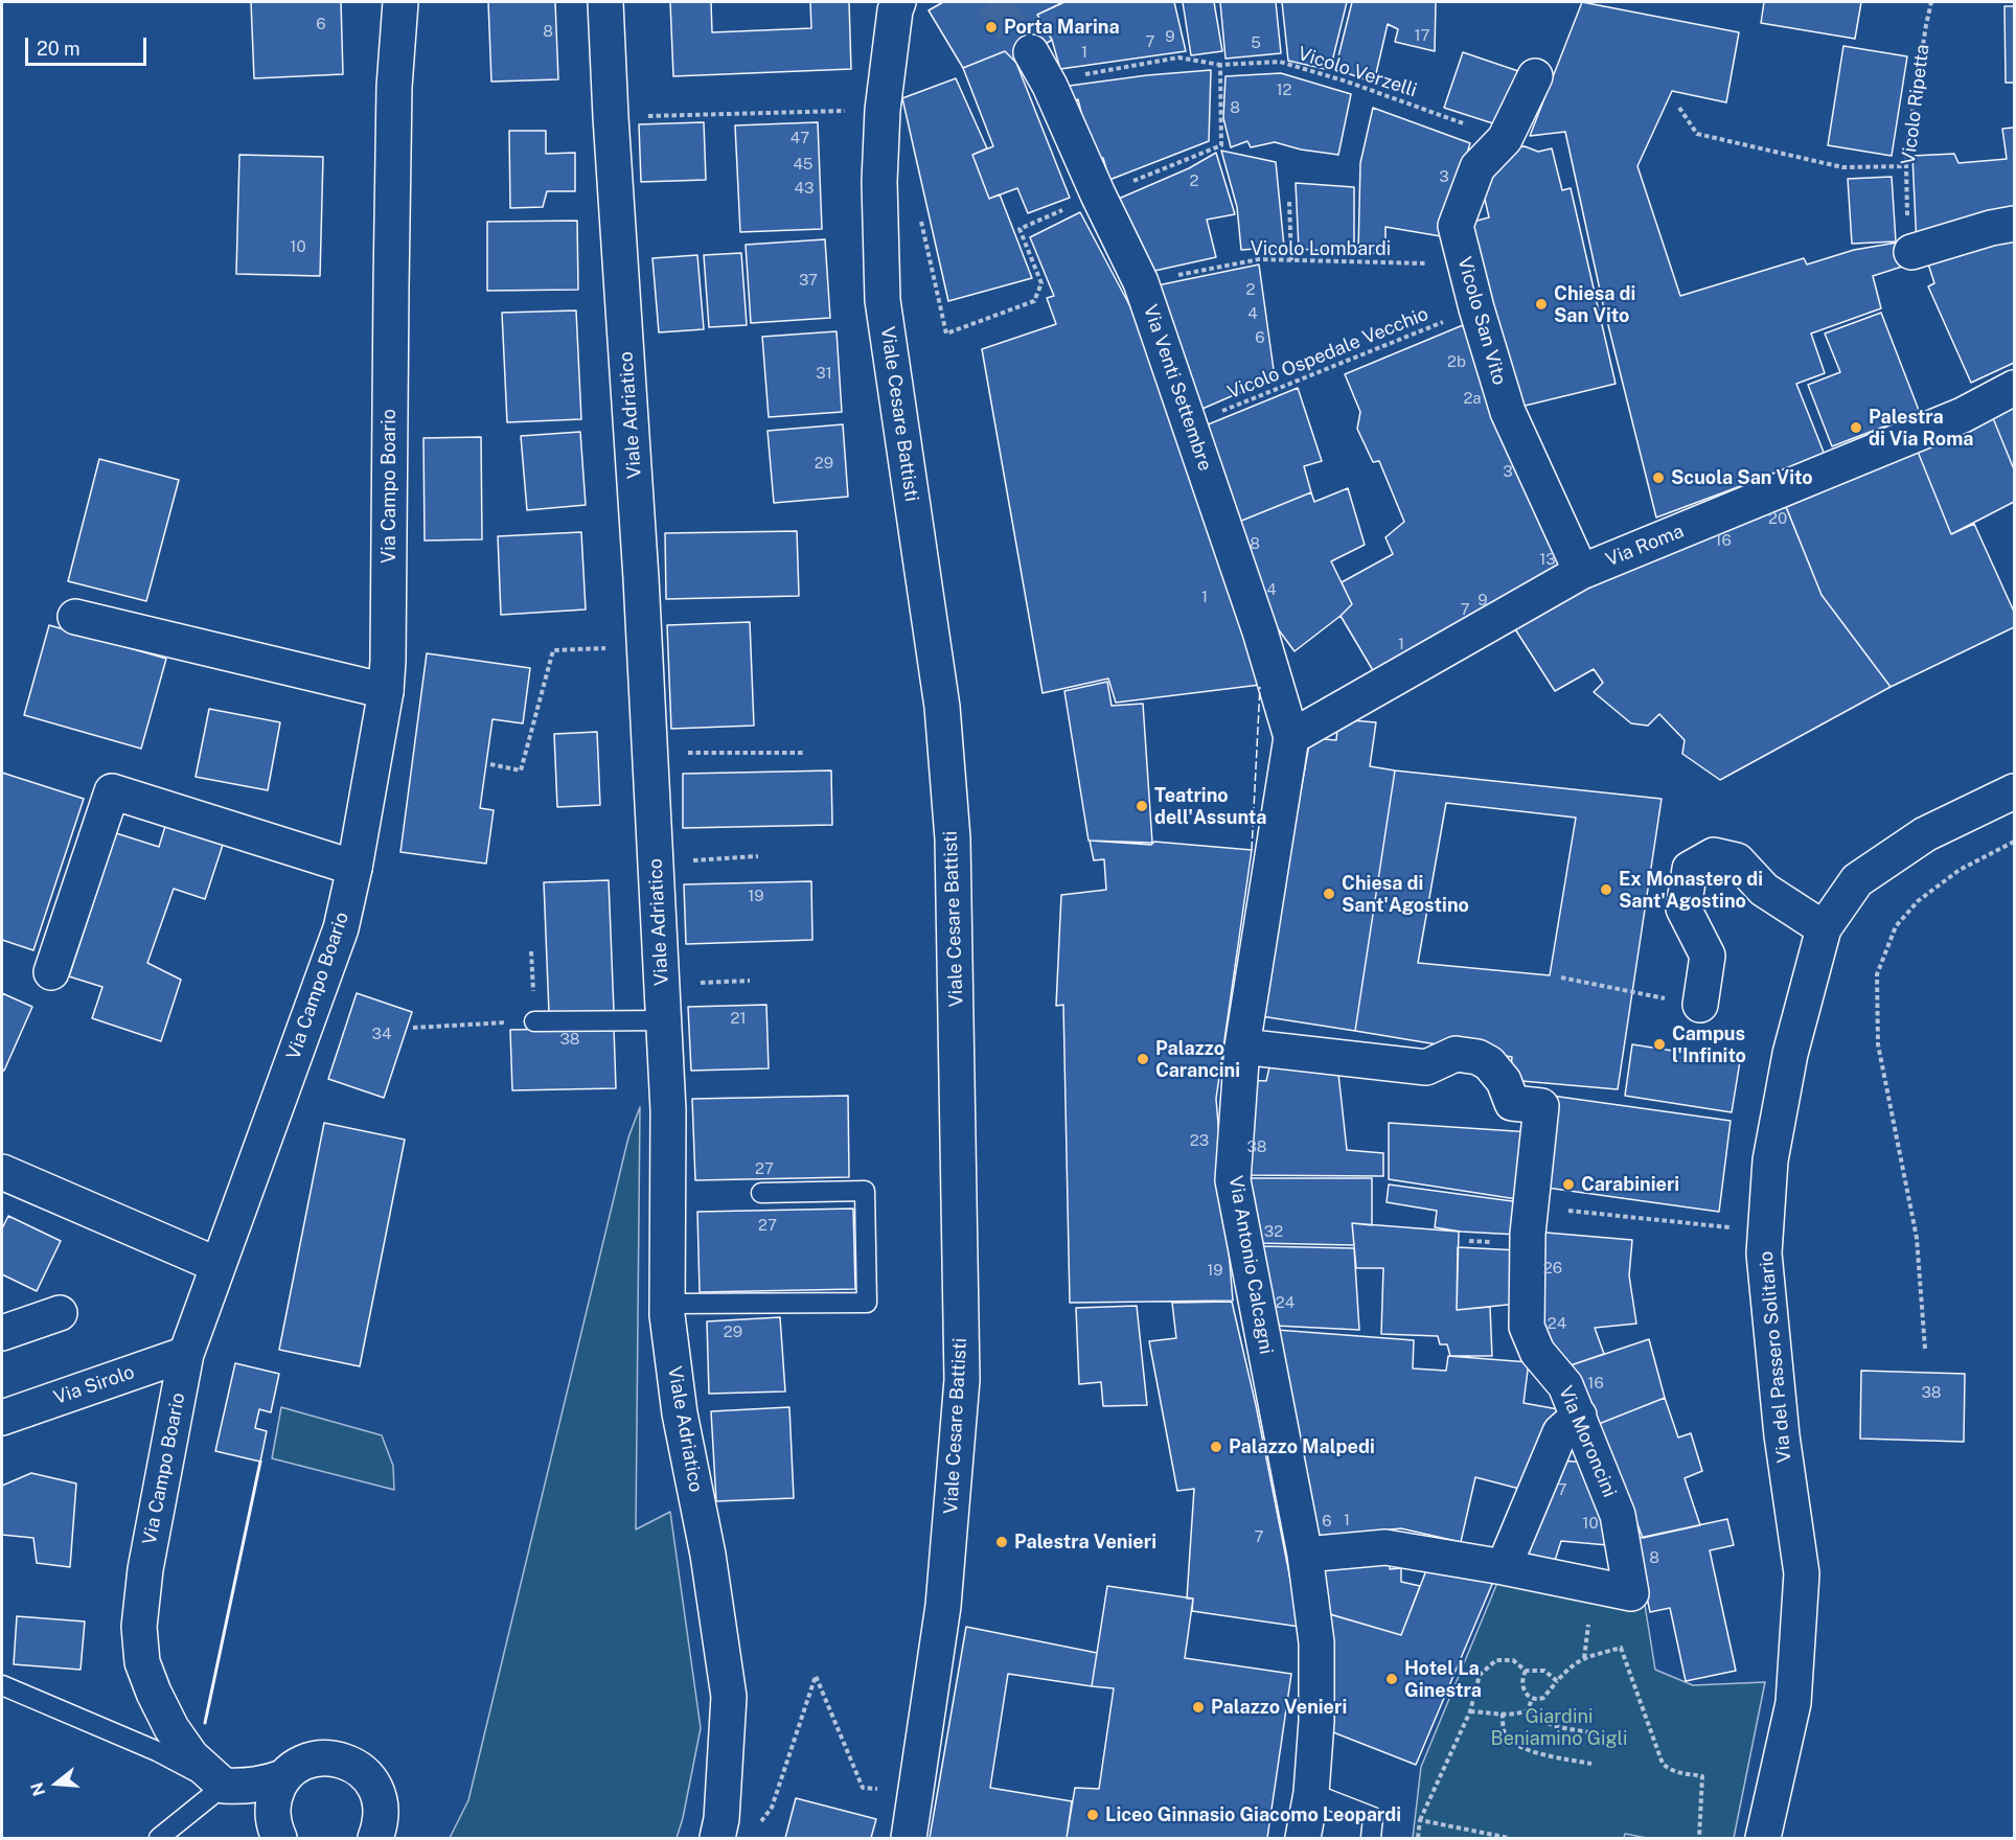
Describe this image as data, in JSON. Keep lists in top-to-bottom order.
{
  "streets": {
    "street": [
      "Vicolo San Vito",
      "Via Venti Settembre",
      "Viale Cesare Battisti",
      "Viale Adriatico",
      "Via Campo Boario",
      "Via Roma",
      "Via Antonio Calcagni",
      "Via del Passero Solitario",
      "Via Sirolo",
      "Via Moroncini"
    ],
    "path": [
      "Vicolo Verzelli",
      "Vicolo Ripetta",
      "Vicolo Lombardi",
      "Vicolo Ospedale Vecchio"
    ]
  },
  "crossings": [
    ["Vicolo Verzelli", "Vicolo San Vito"],
    ["Vicolo Lombardi", "Vicolo San Vito"],
    ["Vicolo Lombardi", "Via Venti Settembre"],
    ["Vicolo San Vito", "Vicolo Ospedale Vecchio"],
    ["Vicolo San Vito", "Via Roma"],
    ["Vicolo Ospedale Vecchio", "Via Venti Settembre"],
    ["Via Venti Settembre", "Via Roma"],
    ["Via Venti Settembre", "Via Antonio Calcagni"],
    ["Via Campo Boario", "Via Sirolo"],
    ["Via Roma", "Via Antonio Calcagni"],
    ["Via Antonio Calcagni", "Via Moroncini"]
  ],
  "parks": ["Giardini Beniamino Gigli"],
  "places": [
    "Porta Marina",
    "Chiesa di San Vito",
    "Palestra di Via Roma",
    "Scuola San Vito",
    "Teatrino dell'Assunta",
    "Ex Monastero di Sant'Agostino",
    "Chiesa di Sant'Agostino",
    "Campus l'Infinito",
    "Palazzo Carancini",
    "Carabinieri",
    "Palazzo Malpedi",
    "Palestra Venieri",
    "Hotel La Ginestra",
    "Palazzo Venieri",
    "Liceo Ginnasio Giacomo Leopardi"
  ],
  "house_numbers": [
    "6",
    "8",
    "17",
    "9",
    "7",
    "5",
    "1",
    "12",
    "8",
    "47",
    "45",
    "3",
    "2",
    "43",
    "10",
    "37",
    "2",
    "4",
    "6",
    "2b",
    "31",
    "2a",
    "29",
    "3",
    "20",
    "16",
    "8",
    "13",
    "4",
    "1",
    "9",
    "7",
    "1",
    "19",
    "21",
    "34",
    "38",
    "23",
    "38",
    "27",
    "27",
    "32",
    "26",
    "19",
    "24",
    "24",
    "29",
    "16",
    "38",
    "7",
    "1",
    "6",
    "10",
    "7",
    "8"
  ],
  "scale_bar": "20 m",
  "north": "left"
}
